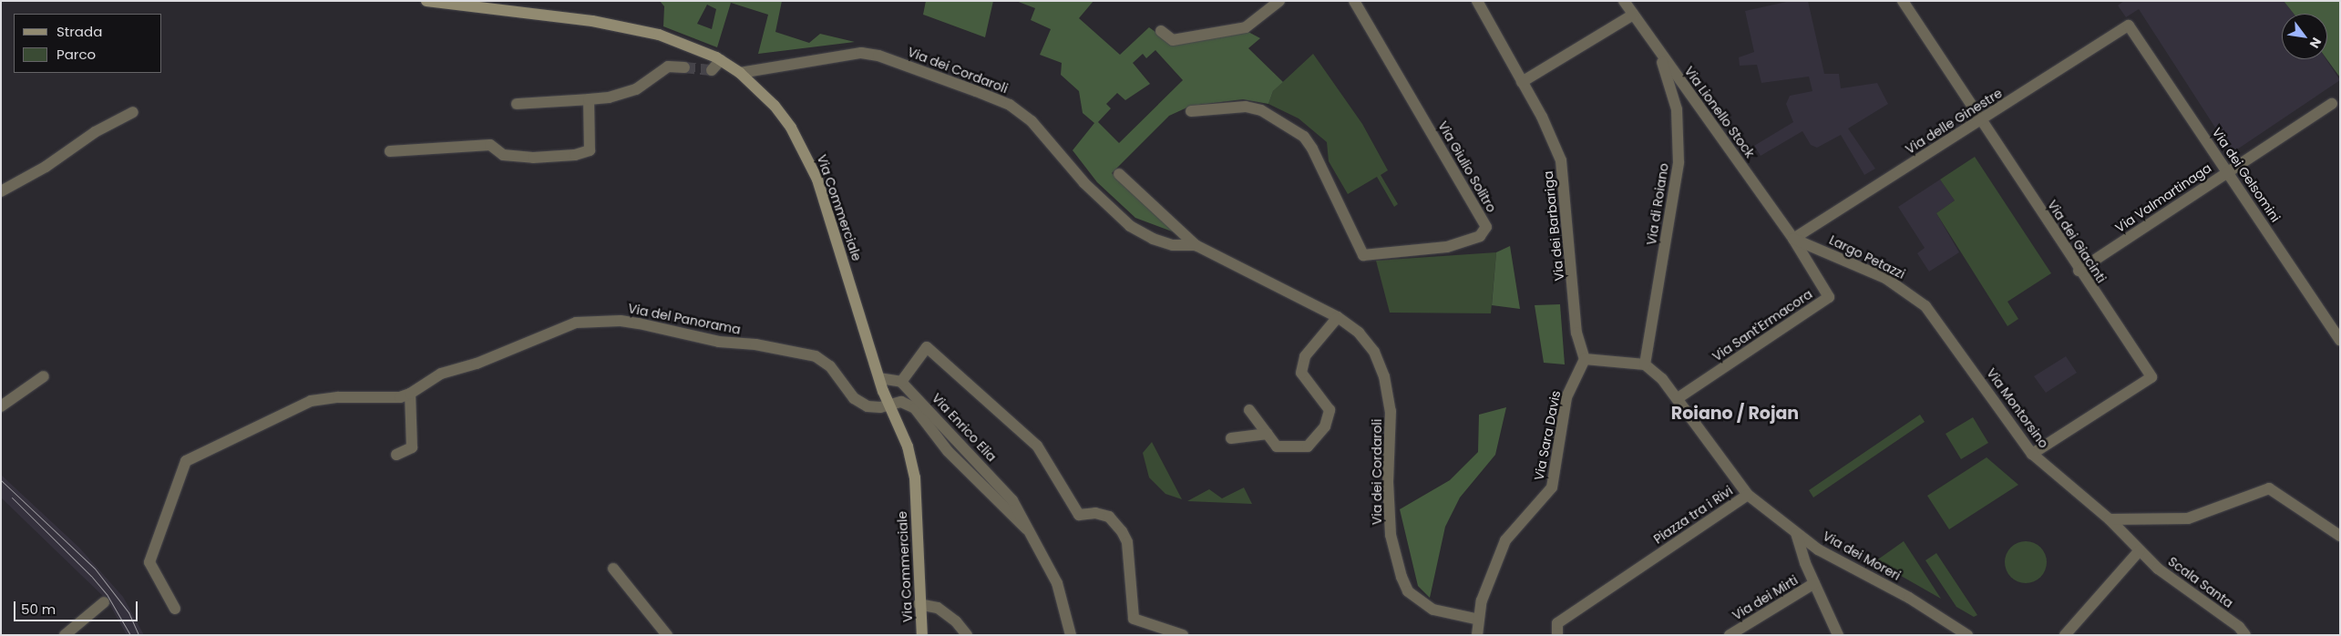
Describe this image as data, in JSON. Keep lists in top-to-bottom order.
{
  "streets": {
    "main road": ["Via Commerciale"],
    "street": [
      "Via dei Cordaroli",
      "Via Lionello Stock",
      "Via delle Ginestre",
      "Via Giulio Solitro",
      "Via dei Gelsomini",
      "Via Valmartinaga",
      "Via di Roiano",
      "Via dei Barbariga",
      "Via dei Giacinti",
      "Largo Petazzi",
      "Via del Panorama",
      "Via Sant'Ermacora",
      "Via Montorsino",
      "Via Enrico Elia",
      "Via Sara Davis",
      "Piazza tra i Rivi",
      "Via dei Moreri",
      "Scala Santa",
      "Via dei Mirti"
    ]
  },
  "crossings": [
    ["Via dei Cordaroli", "Via Commerciale"],
    ["Via dei Cordaroli", "Via Sara Davis"],
    ["Via Lionello Stock", "Via delle Ginestre"],
    ["Via Lionello Stock", "Via di Roiano"],
    ["Via Lionello Stock", "Largo Petazzi"],
    ["Via Lionello Stock", "Via Sant'Ermacora"],
    ["Via delle Ginestre", "Via dei Gelsomini"],
    ["Via delle Ginestre", "Via dei Giacinti"],
    ["Via delle Ginestre", "Largo Petazzi"],
    ["Via delle Ginestre", "Via Sant'Ermacora"],
    ["Via dei Gelsomini", "Via Valmartinaga"],
    ["Via Valmartinaga", "Via dei Giacinti"],
    ["Via di Roiano", "Piazza tra i Rivi"],
    ["Via Commerciale", "Via del Panorama"],
    ["Via Commerciale", "Via Enrico Elia"],
    ["Via dei Barbariga", "Via Sara Davis"],
    ["Via dei Giacinti", "Via Montorsino"],
    ["Largo Petazzi", "Via Sant'Ermacora"],
    ["Largo Petazzi", "Via Montorsino"],
    ["Via del Panorama", "Via Enrico Elia"],
    ["Via Sant'Ermacora", "Piazza tra i Rivi"],
    ["Via Montorsino", "Scala Santa"],
    ["Piazza tra i Rivi", "Via dei Moreri"]
  ],
  "districts": ["Roiano / Rojan"],
  "legend": ["Strada", "Parco"],
  "scale_bar": "50 m",
  "north": "bottom right"
}
